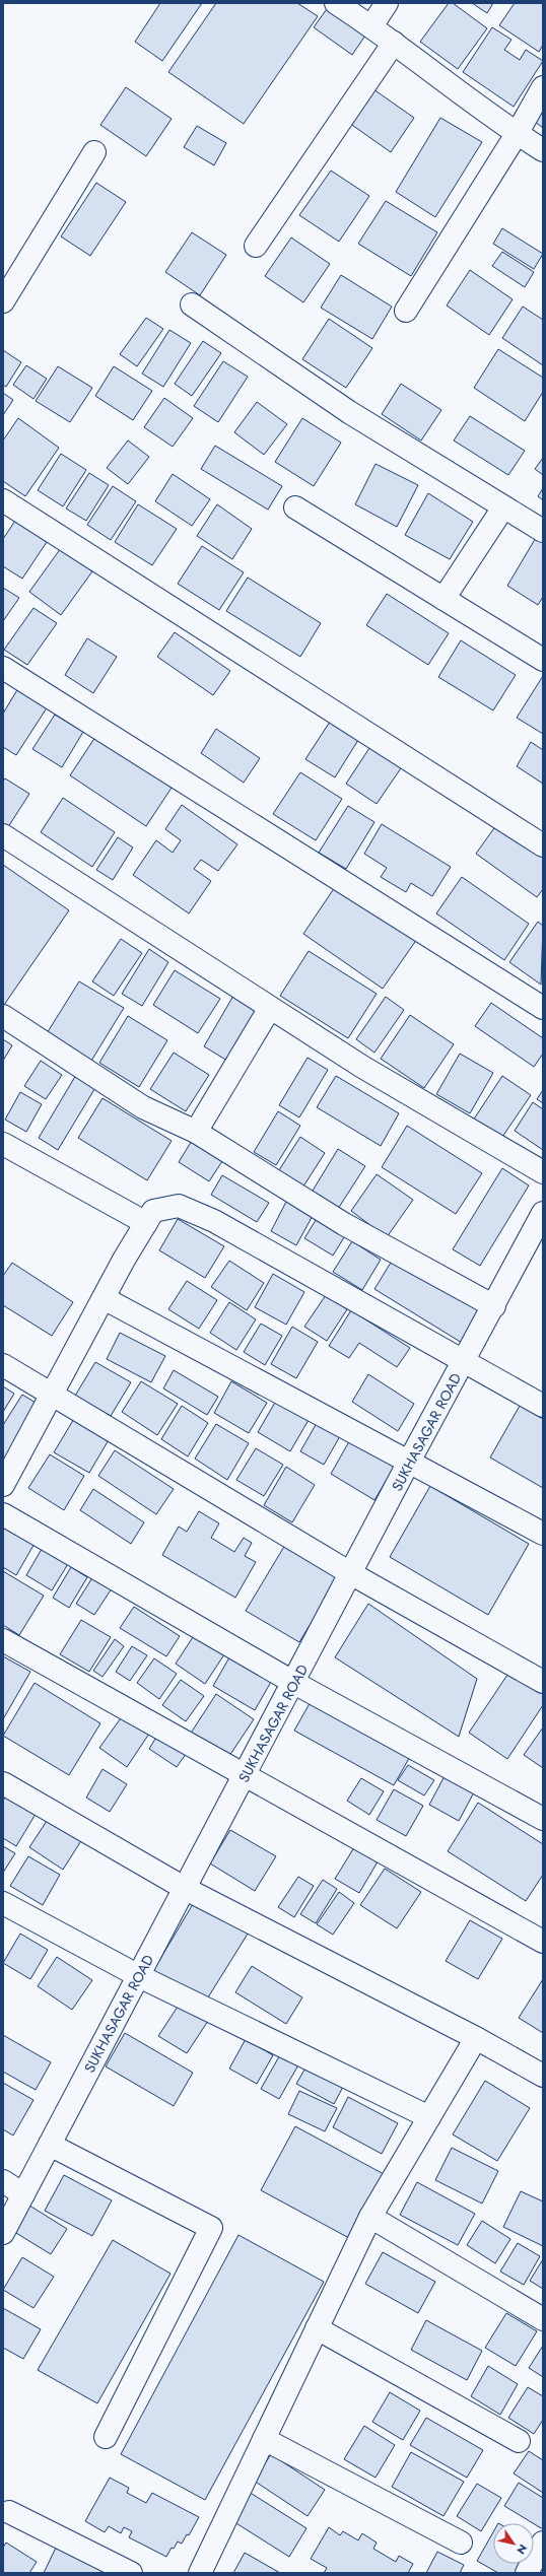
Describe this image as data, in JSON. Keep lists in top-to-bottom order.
{
  "streets": {
    "street": ["SUKHASAGAR ROAD"]
  },
  "north": "bottom right"
}
